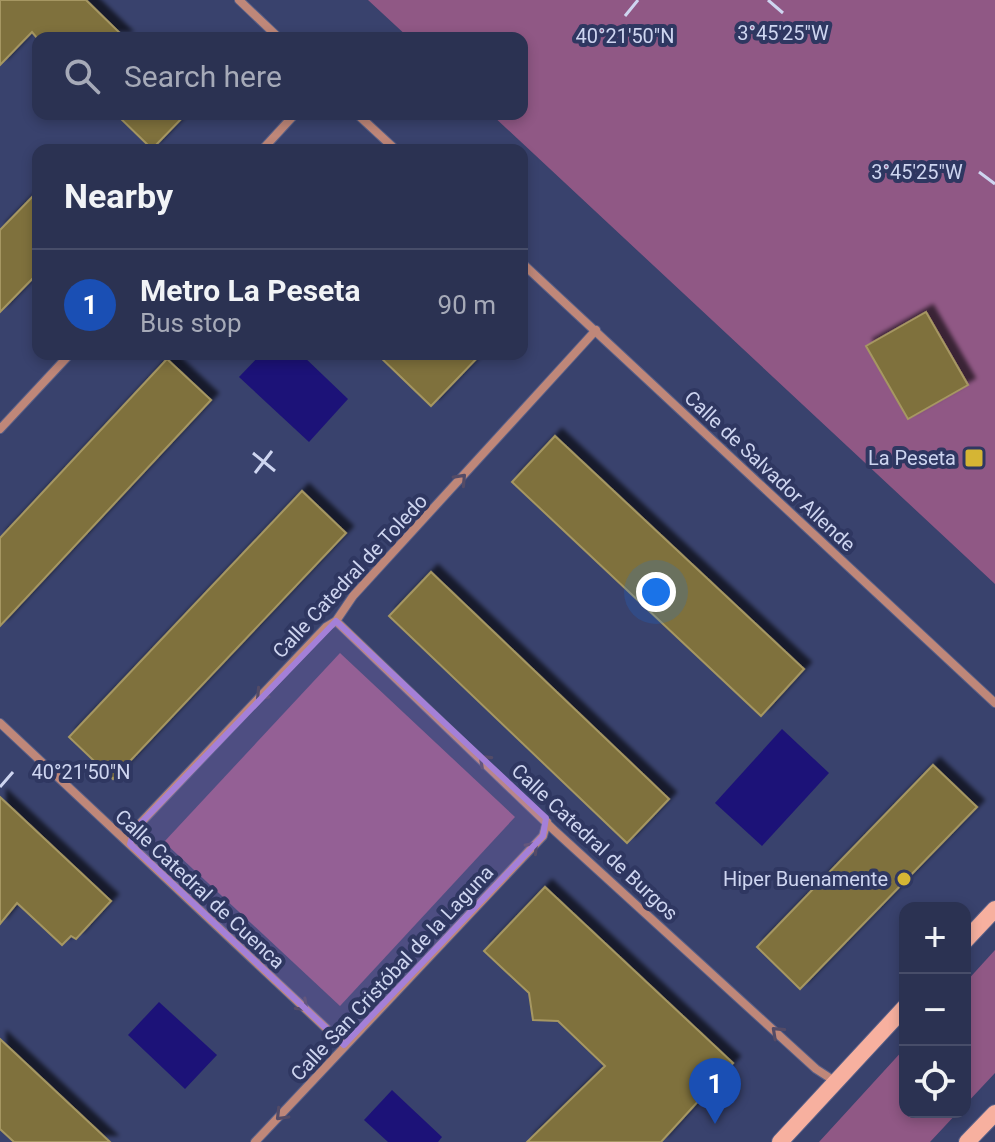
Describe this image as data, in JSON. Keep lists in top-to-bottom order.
{
  "streets": {
    "street": [
      "Calle de Salvador Allende",
      "Calle Catedral de Toledo",
      "Calle Catedral de Burgos",
      "Calle Catedral de Cuenca",
      "Calle San Cristóbal de la Laguna"
    ]
  },
  "crossings": [
    ["Calle de Salvador Allende", "Calle Catedral de Toledo"],
    ["Calle Catedral de Toledo", "Calle Catedral de Burgos"],
    ["Calle Catedral de Toledo", "Calle Catedral de Cuenca"],
    ["Calle Catedral de Burgos", "Calle San Cristóbal de la Laguna"],
    ["Calle Catedral de Cuenca", "Calle San Cristóbal de la Laguna"]
  ],
  "one_way": ["Calle Catedral de Burgos", "Calle Catedral de Cuenca"],
  "places": {
    "transit": ["La Peseta"],
    "other": ["Hiper Buenamente"]
  },
  "page": {
    "search": "Search here",
    "heading": "Nearby",
    "list": [
      {
        "mark": "1",
        "name": "Metro La Peseta",
        "note": "Bus stop",
        "value": "90 m"
      }
    ],
    "map_buttons": ["+", "−"],
    "pins": "1"
  },
  "coordinates": ["3°45'25\"W", "40°21'50\"N"]
}
